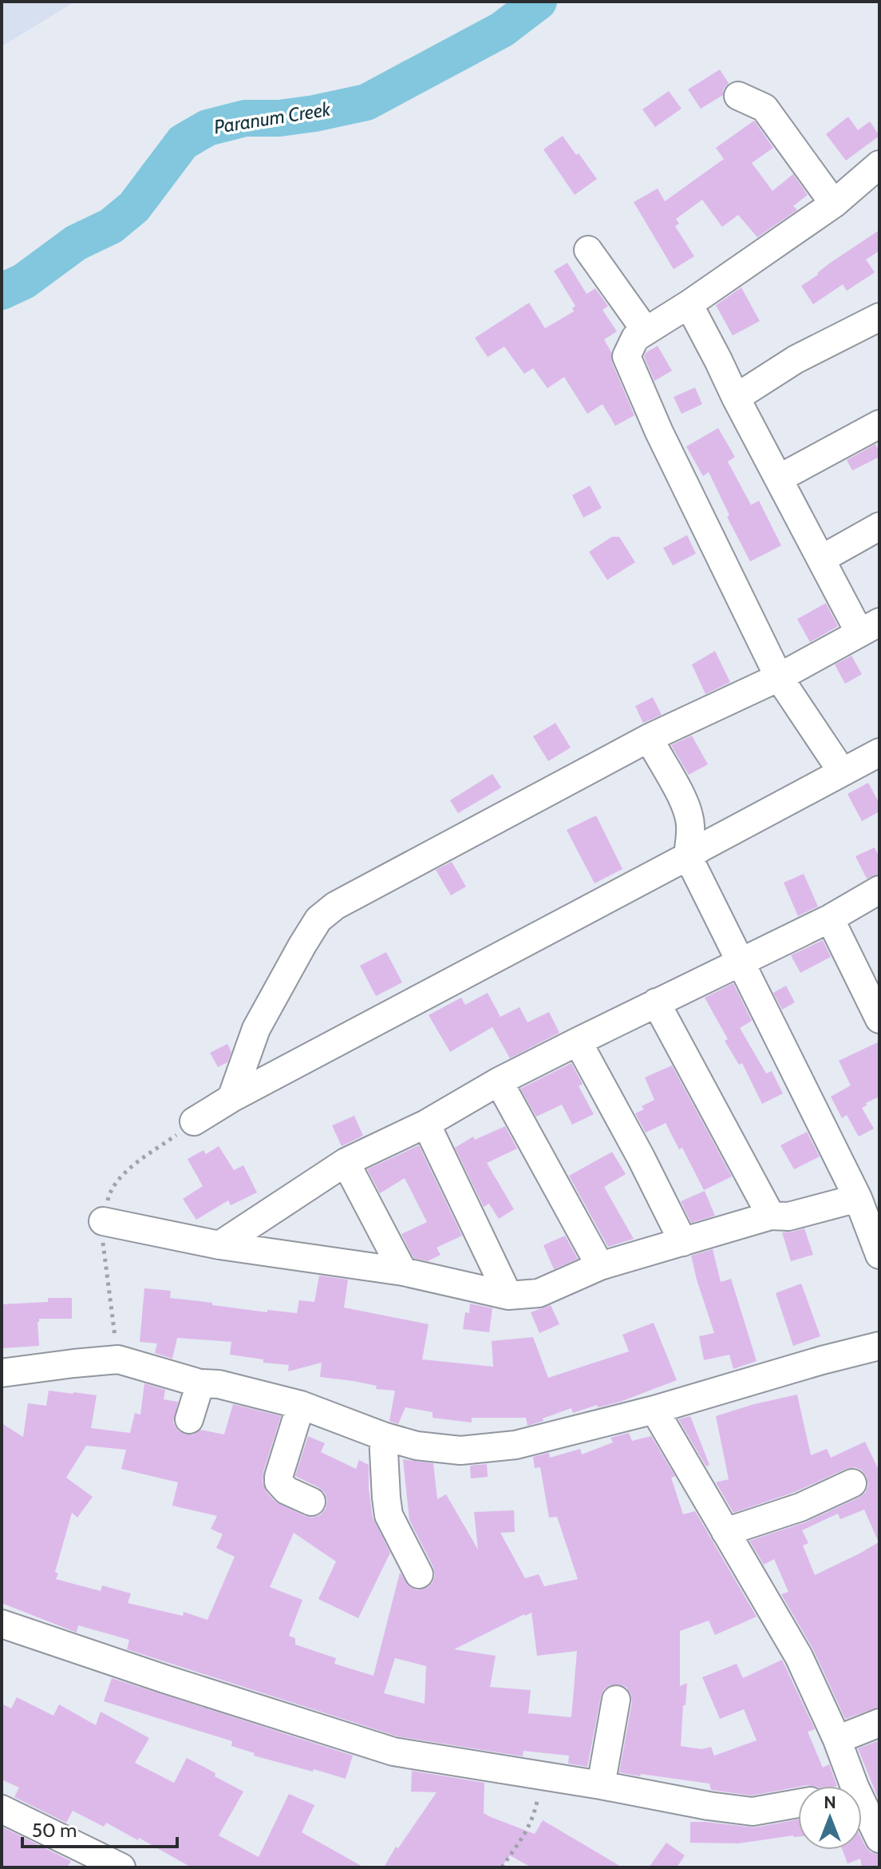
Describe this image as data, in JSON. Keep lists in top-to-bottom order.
{
  "water": ["Paranum Creek"],
  "scale_bar": "50 m",
  "north": "top"
}
